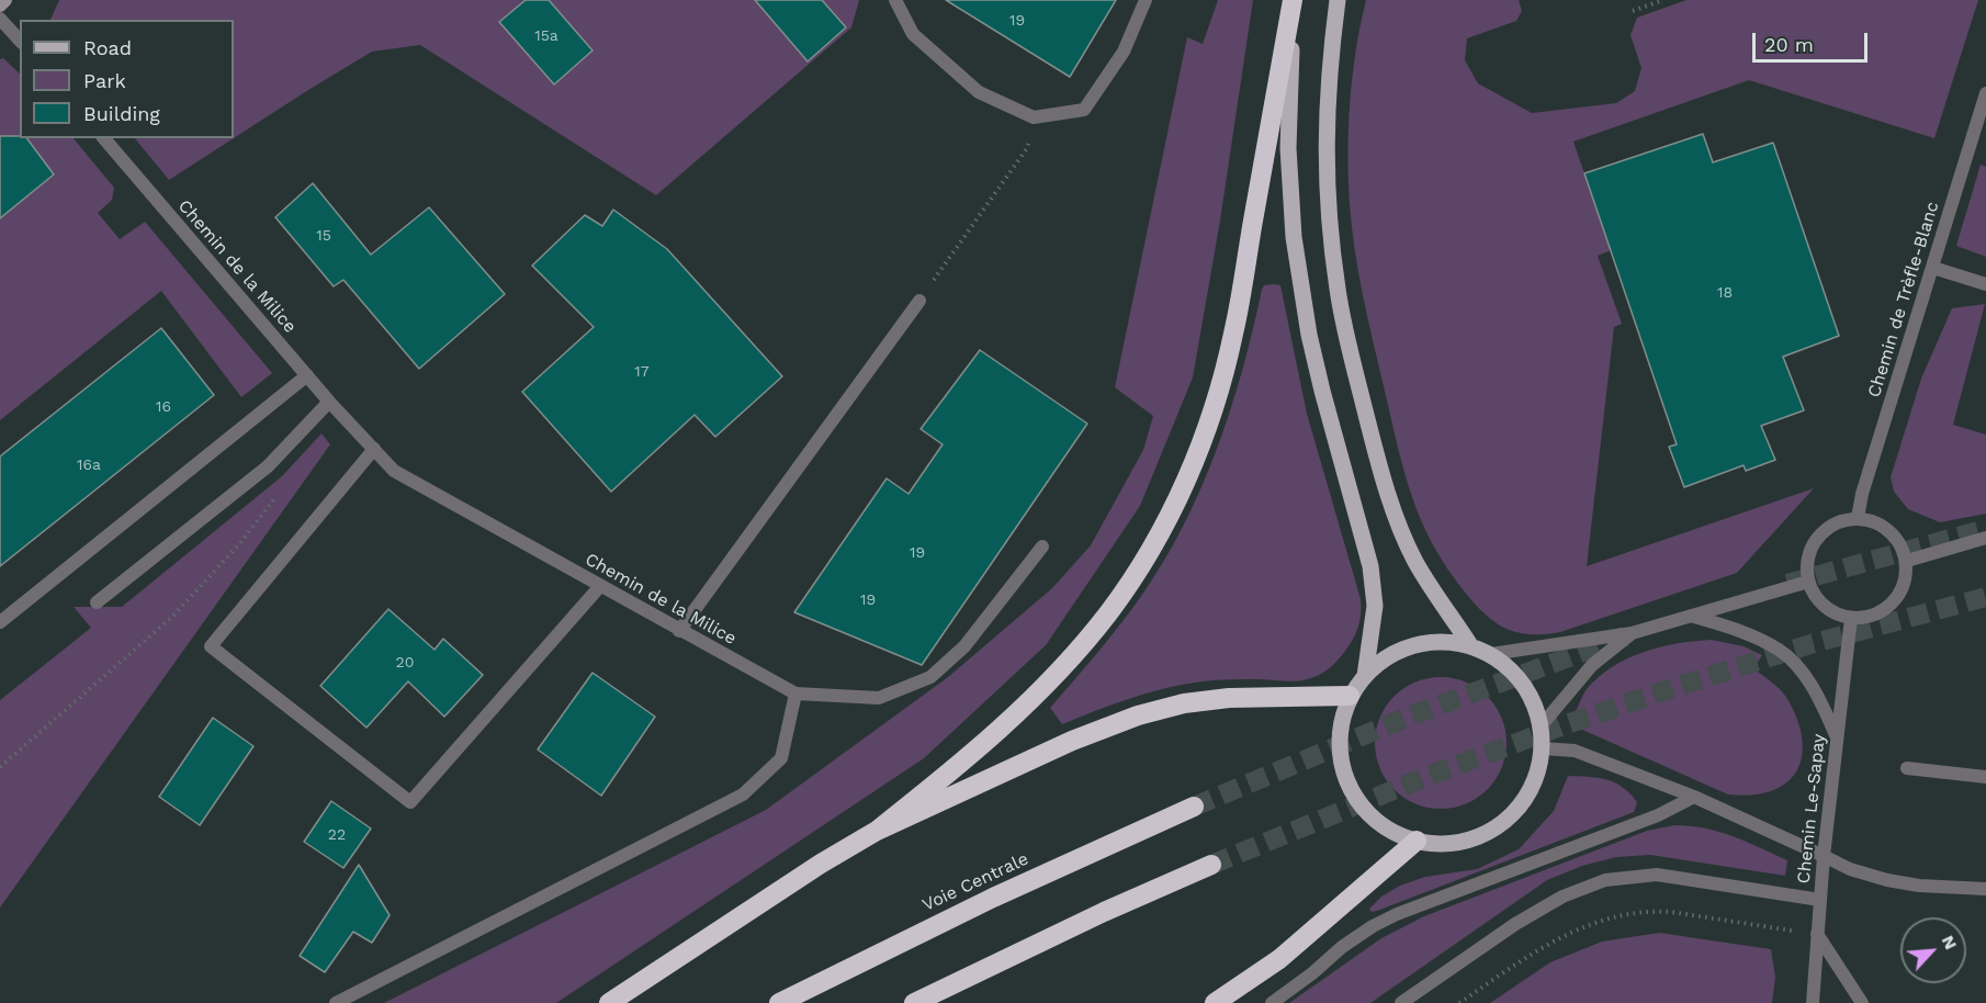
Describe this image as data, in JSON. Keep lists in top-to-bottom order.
{
  "streets": {
    "highway": ["Voie Centrale"],
    "street": ["Chemin de la Milice", "Chemin de Trèfle-Blanc", "Chemin Le-Sapay"]
  },
  "crossings": [
    ["Chemin de Trèfle-Blanc", "Chemin Le-Sapay"]
  ],
  "house_numbers": [
    "19",
    "15a",
    "15",
    "18",
    "17",
    "16",
    "16a",
    "19",
    "19",
    "20",
    "22"
  ],
  "legend": ["Road", "Park", "Building"],
  "scale_bar": "20 m",
  "north": "top right"
}
